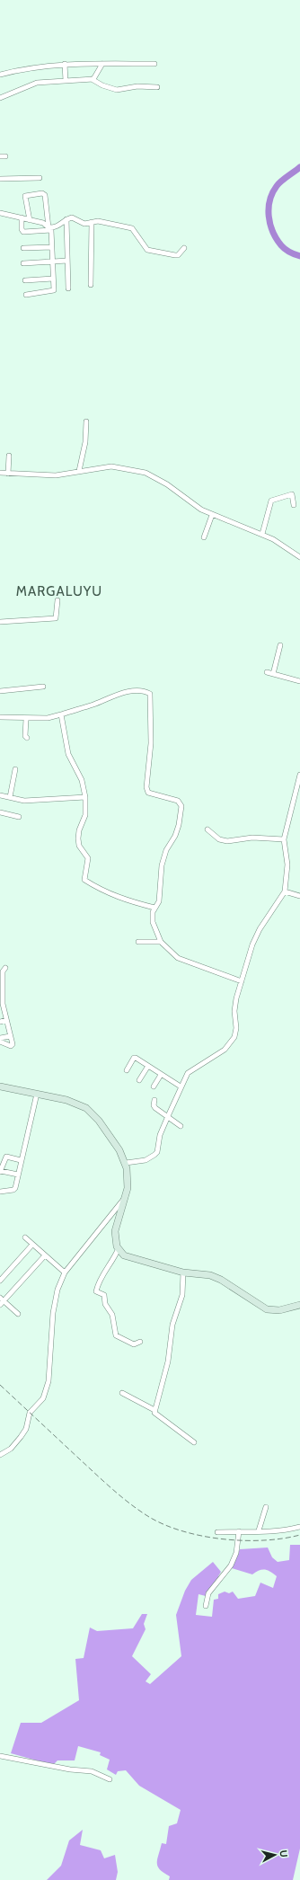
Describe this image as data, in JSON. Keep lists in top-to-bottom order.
{
  "districts": ["MARGALUYU"],
  "north": "right"
}
